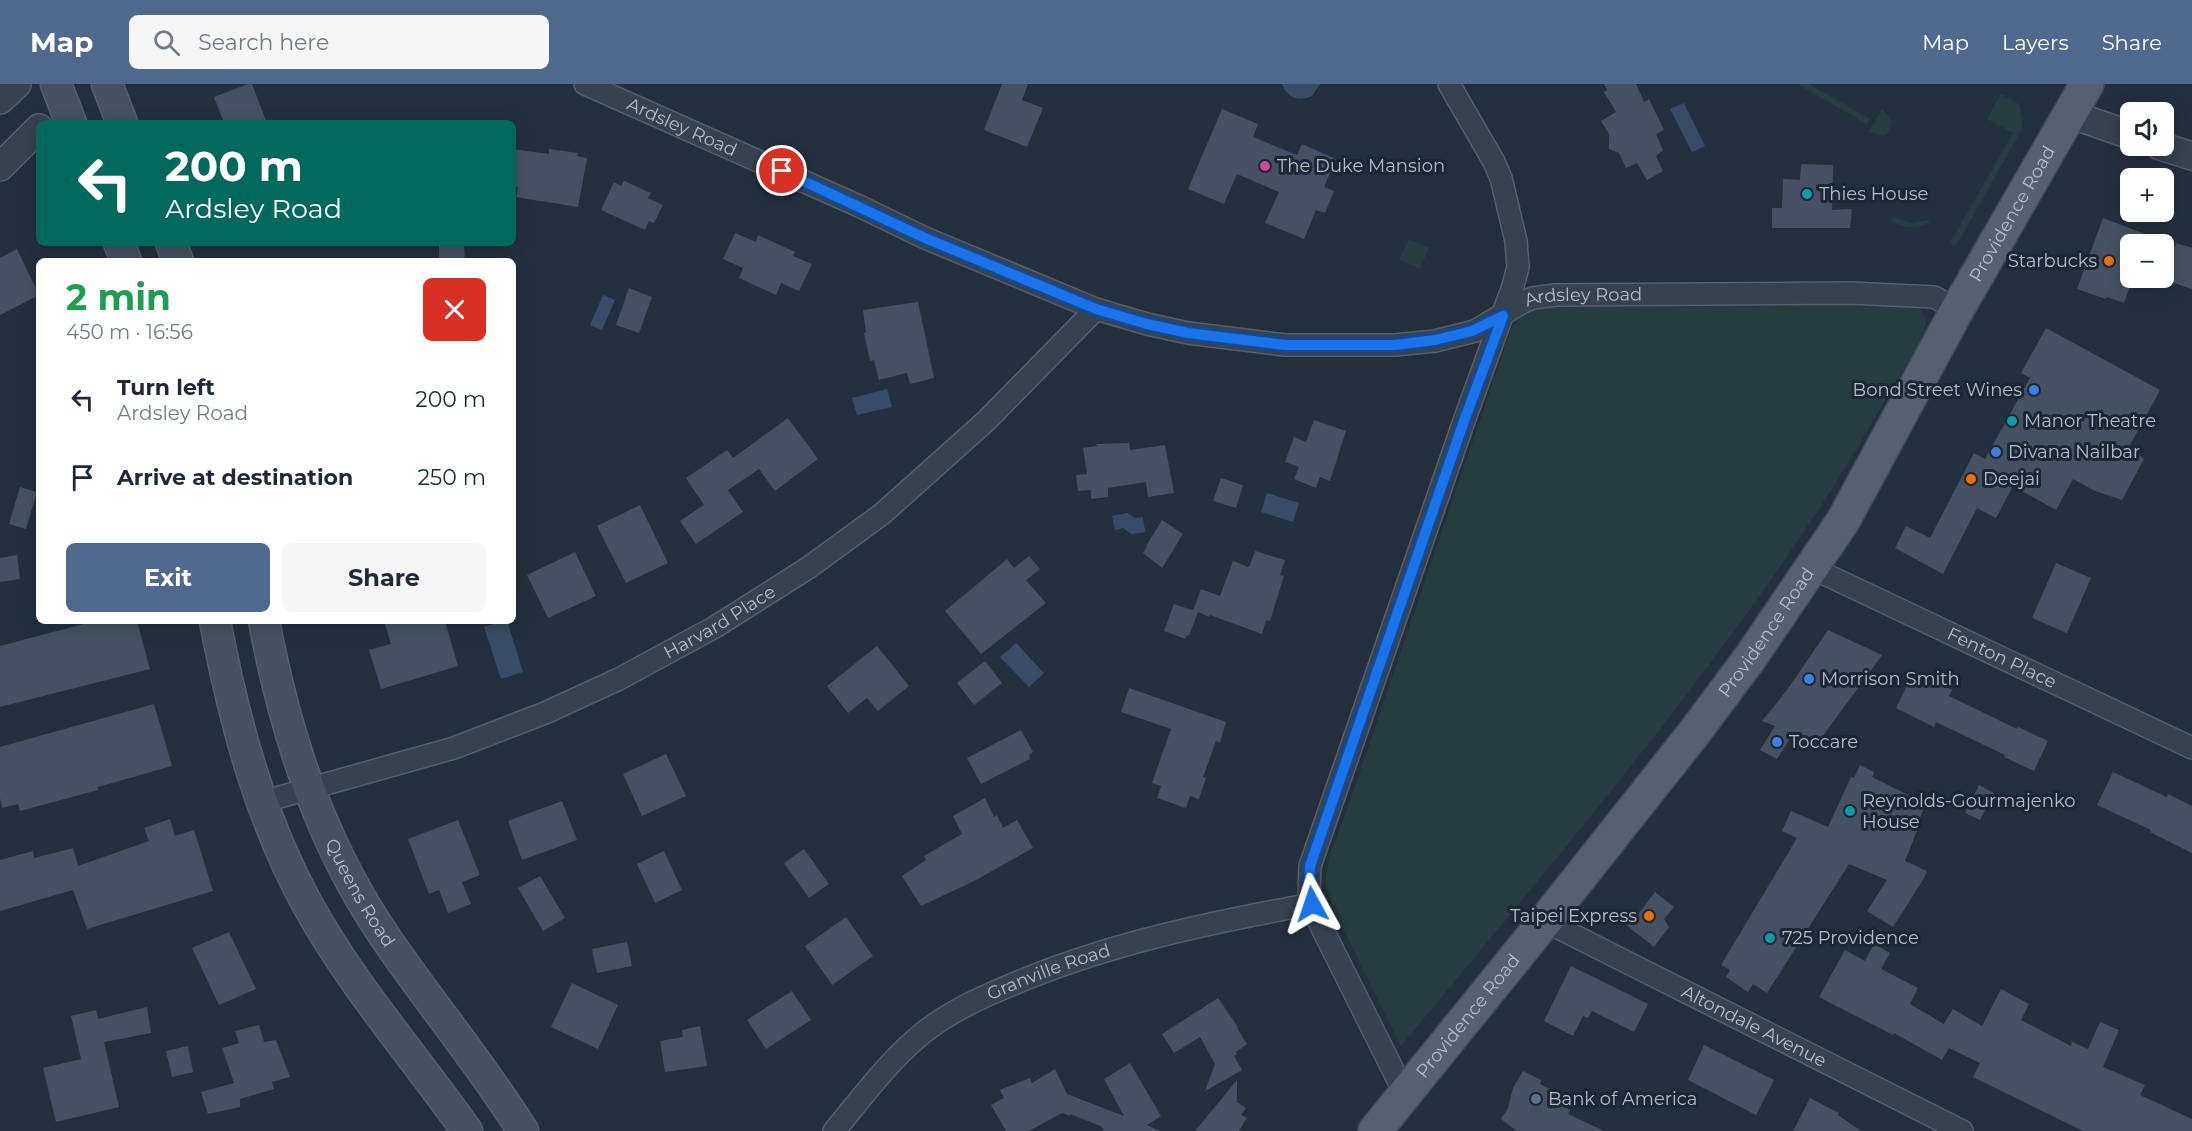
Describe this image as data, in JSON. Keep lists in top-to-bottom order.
{
  "streets": {
    "main road": ["Providence Road", "Queens Road"],
    "street": [
      "Ardsley Road",
      "Harvard Place",
      "Fenton Place",
      "Granville Road",
      "Altondale Avenue"
    ]
  },
  "crossings": [
    ["Ardsley Road", "Providence Road"],
    ["Ardsley Road", "Harvard Place"],
    ["Providence Road", "Fenton Place"],
    ["Providence Road", "Altondale Avenue"],
    ["Harvard Place", "Queens Road"]
  ],
  "places": [
    "The Duke Mansion",
    "Thies House",
    "Starbucks",
    "Bond Street Wines",
    "Manor Theatre",
    "Divana Nailbar",
    "Deejai",
    "Morrison Smith",
    "Toccare",
    "Reynolds-Gourmajenko House",
    "Taipei Express",
    "725 Providence",
    "Bank of America"
  ],
  "page": {
    "header": "Map",
    "search": "Search here",
    "nav": ["Map", "Layers", "Share"],
    "map_buttons": ["+", "−"],
    "turn": ["200 m", "Ardsley Road"],
    "heading": ["2 min", "450 m · 16:56"],
    "list": [
      {
        "name": "Turn left",
        "note": "Ardsley Road",
        "value": "200 m"
      },
      {
        "name": "Arrive at destination",
        "value": "250 m"
      }
    ],
    "buttons": ["Exit", "Share"]
  }
}
